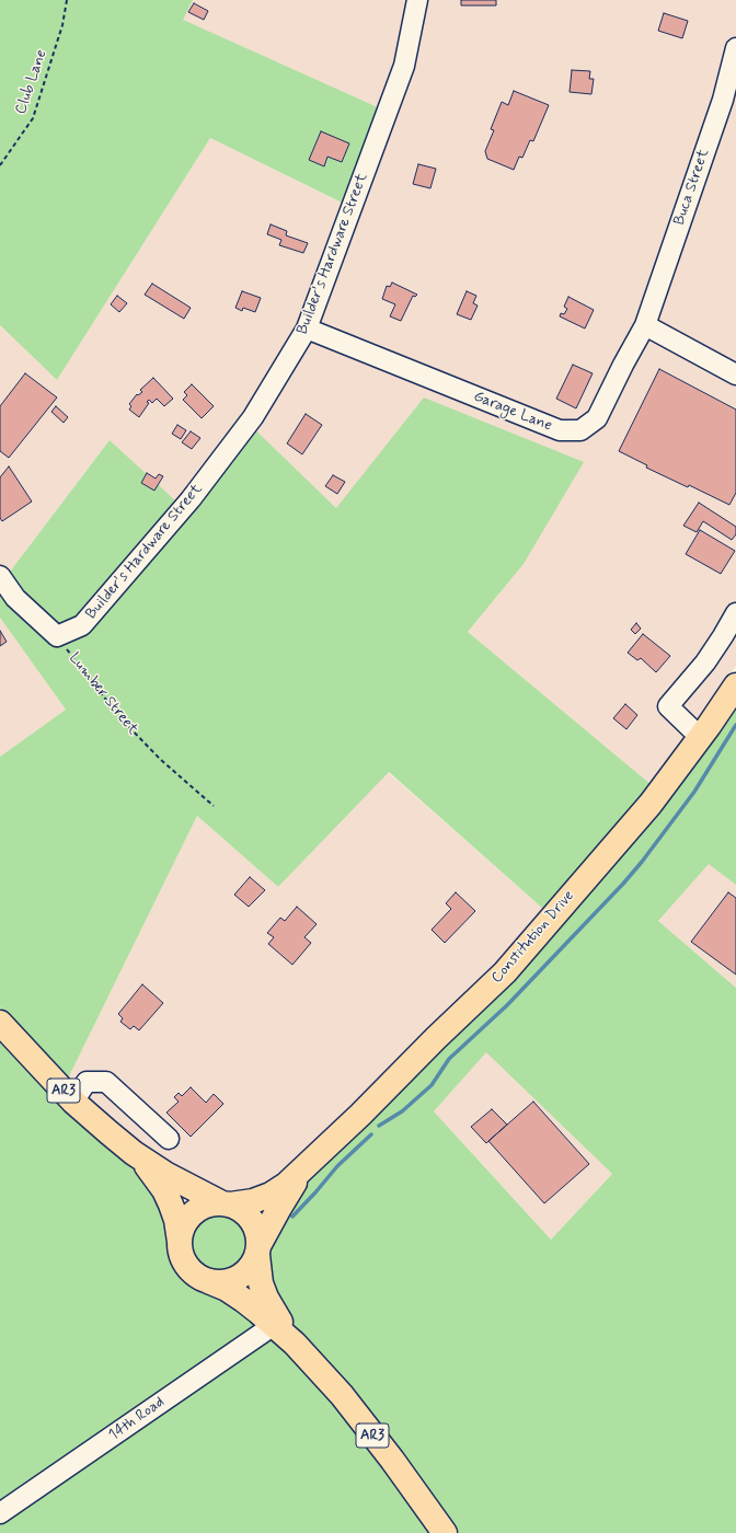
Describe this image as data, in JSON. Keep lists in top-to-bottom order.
{
  "streets": {
    "main road": ["Constitution Drive", "AR3"],
    "street": [
      "Buca Street",
      "Builder's Hardware Street",
      "Garage Lane",
      "14th Road"
    ],
    "path": ["Club Lane", "Lumber Street"]
  },
  "crossings": [
    ["Buca Street", "Garage Lane"],
    ["Builder's Hardware Street", "Garage Lane"],
    ["Builder's Hardware Street", "Lumber Street"],
    ["Constitution Drive", "AR3"],
    ["AR3", "14th Road"]
  ]
}
